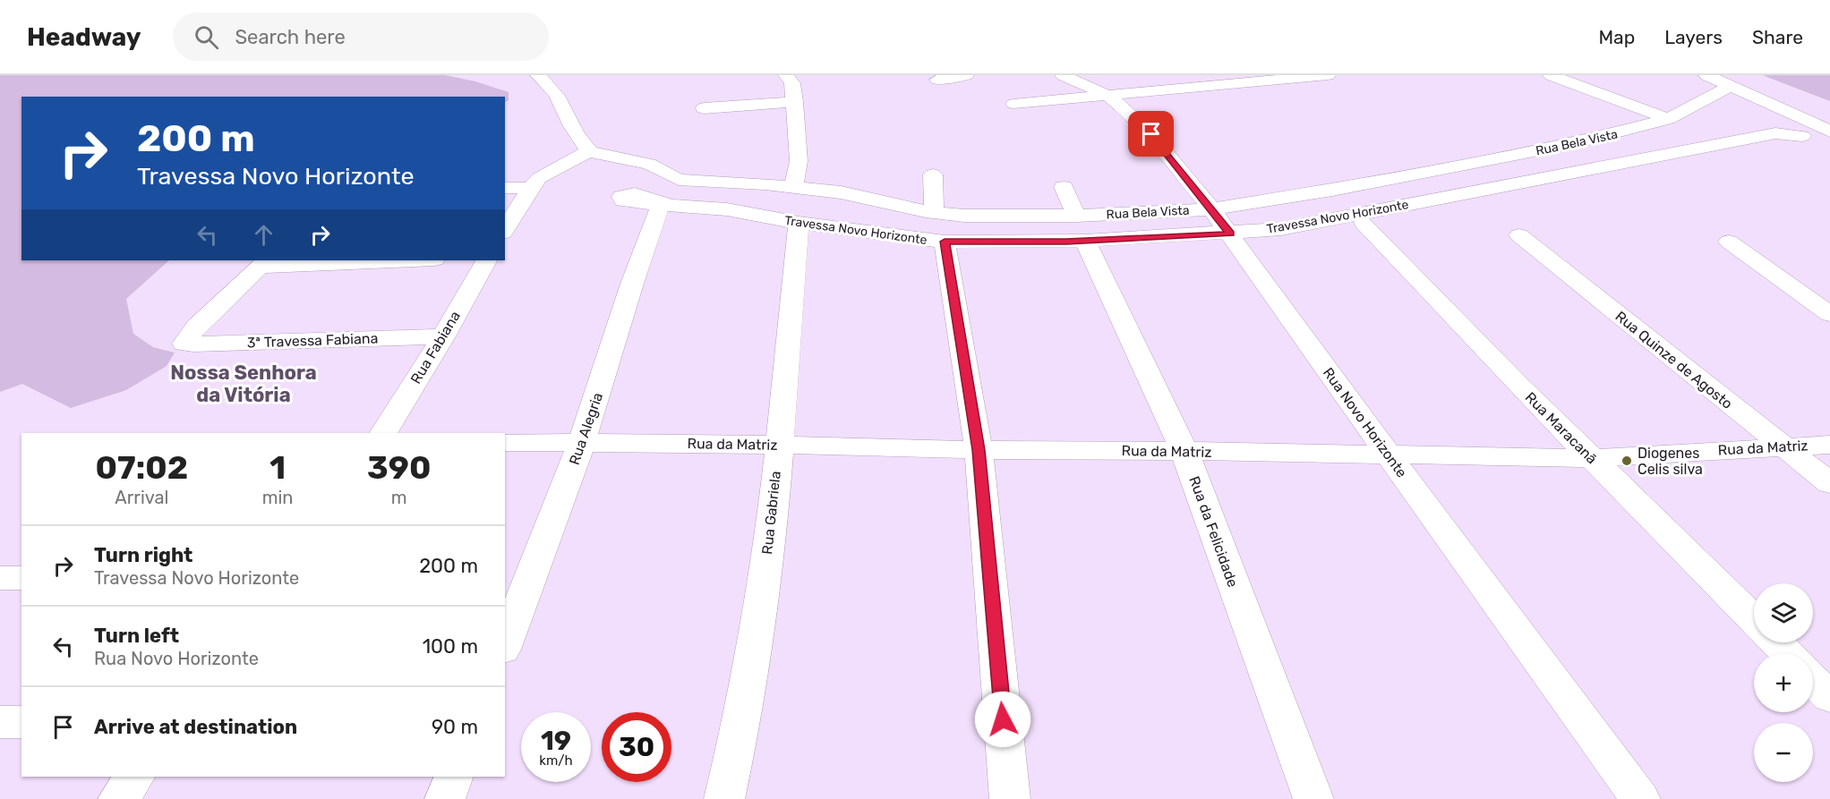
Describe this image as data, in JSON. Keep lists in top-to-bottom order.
{
  "streets": {
    "street": [
      "Rua Bela Vista",
      "Travessa Novo Horizonte",
      "3ª Travessa Fabiana",
      "Rua Fabiana",
      "Rua Quinze de Agosto",
      "Rua Novo Horizonte",
      "Rua Maracanã",
      "Rua Alegria",
      "Rua da Matriz",
      "Rua Gabriela",
      "Rua da Felicidade"
    ]
  },
  "crossings": [
    ["Rua Bela Vista", "Travessa Novo Horizonte"],
    ["Rua Bela Vista", "Rua Novo Horizonte"],
    ["Rua Bela Vista", "Rua da Felicidade"],
    ["Travessa Novo Horizonte", "Rua Novo Horizonte"],
    ["Travessa Novo Horizonte", "Rua Alegria"],
    ["Travessa Novo Horizonte", "Rua Gabriela"],
    ["Travessa Novo Horizonte", "Rua da Felicidade"],
    ["3ª Travessa Fabiana", "Rua Fabiana"],
    ["Rua Quinze de Agosto", "Rua da Matriz"],
    ["Rua Novo Horizonte", "Rua da Matriz"],
    ["Rua Maracanã", "Rua da Matriz"],
    ["Rua Alegria", "Rua da Matriz"],
    ["Rua da Matriz", "Rua Gabriela"],
    ["Rua da Matriz", "Rua da Felicidade"]
  ],
  "districts": ["Nossa Senhora da Vitória"],
  "places": ["Diogenes Celis silva"],
  "page": {
    "header": "Headway",
    "search": "Search here",
    "nav": ["Map", "Layers", "Share"],
    "turn": ["200 m", "Travessa Novo Horizonte"],
    "eta": [
      "07:02",
      "Arrival",
      "1",
      "min",
      "390",
      "m"
    ],
    "list": [
      {
        "name": "Turn right",
        "note": "Travessa Novo Horizonte",
        "value": "200 m"
      },
      {
        "name": "Turn left",
        "note": "Rua Novo Horizonte",
        "value": "100 m"
      },
      {
        "name": "Arrive at destination",
        "value": "90 m"
      }
    ],
    "map_buttons": ["+", "−"],
    "speed": "19 km/h",
    "limit": "30"
  }
}
